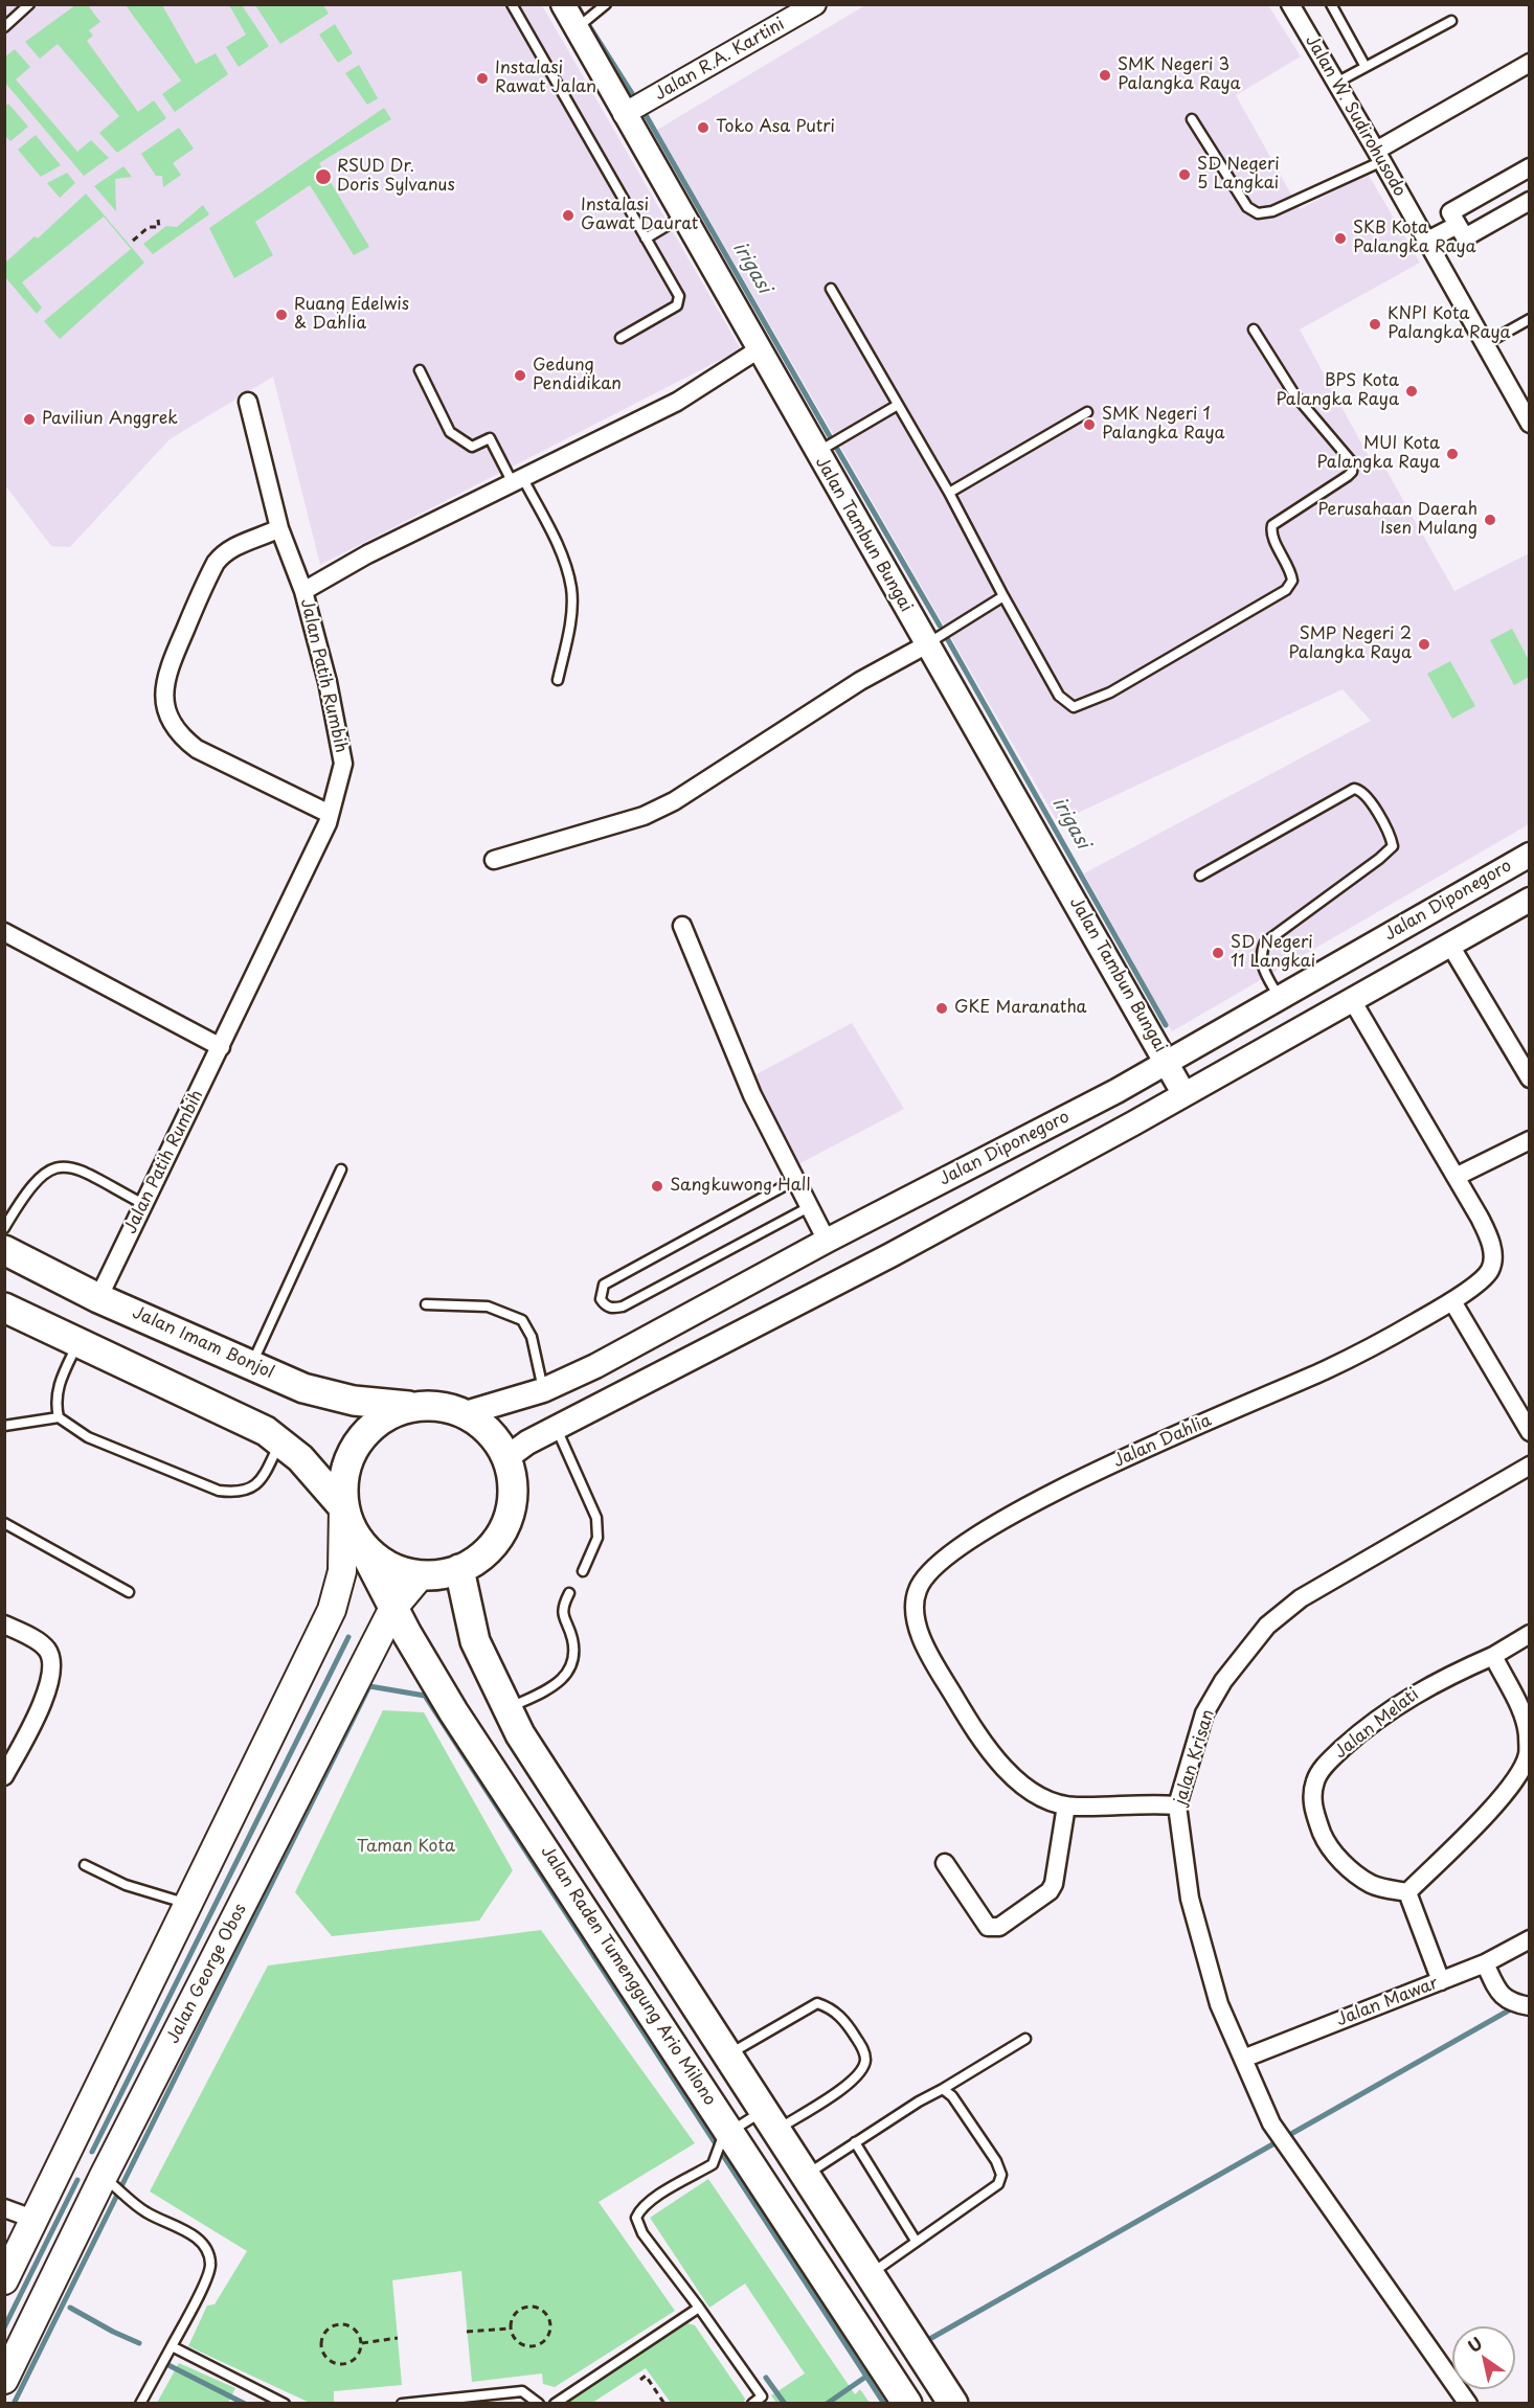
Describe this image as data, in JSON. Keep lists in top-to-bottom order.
{
  "streets": {
    "highway": ["Jalan Imam Bonjol", "Jalan Raden Tumenggung Ario Milono"],
    "main road": ["Jalan Tambun Bungai", "Jalan Diponegoro", "Jalan George Obos"],
    "street": [
      "Jalan R.A. Kartini",
      "Jalan W. Sudirohusodo",
      "Jalan Patih Rumbih",
      "Jalan Dahlia",
      "Jalan Melati",
      "jalan Krisan",
      "Jalan Mawar"
    ]
  },
  "crossings": [
    ["Jalan R.A. Kartini", "Jalan Tambun Bungai"],
    ["Jalan Tambun Bungai", "Jalan Patih Rumbih"],
    ["Jalan Tambun Bungai", "Jalan Diponegoro"],
    ["Jalan Patih Rumbih", "Jalan Imam Bonjol"],
    ["Jalan Diponegoro", "Jalan Imam Bonjol"],
    ["Jalan Diponegoro", "Jalan George Obos"],
    ["Jalan Diponegoro", "Jalan Raden Tumenggung Ario Milono"],
    ["Jalan Imam Bonjol", "Jalan George Obos"],
    ["Jalan Imam Bonjol", "Jalan Raden Tumenggung Ario Milono"],
    ["Jalan Dahlia", "jalan Krisan"],
    ["jalan Krisan", "Jalan Mawar"],
    ["Jalan George Obos", "Jalan Raden Tumenggung Ario Milono"]
  ],
  "water": ["irigasi"],
  "parks": ["Taman Kota"],
  "places": [
    "SMK Negeri 3 Palangka Raya",
    "Instalasi Rawat Jalan",
    "Toko Asa Putri",
    "SD Negeri 5 Langkai",
    "RSUD Dr. Doris Sylvanus",
    "Instalasi Gawat Daurat",
    "SKB Kota Palangka Raya",
    "Ruang Edelwis & Dahlia",
    "KNPI Kota Palangka Raya",
    "Gedung Pendidikan",
    "BPS Kota Palangka Raya",
    "Paviliun Anggrek",
    "SMK Negeri 1 Palangka Raya",
    "MUI Kota Palangka Raya",
    "Perusahaan Daerah Isen Mulang",
    "SMP Negeri 2 Palangka Raya",
    "SD Negeri 11 Langkai",
    "GKE Maranatha",
    "Sangkuwong Hall"
  ],
  "north": "top left"
}
